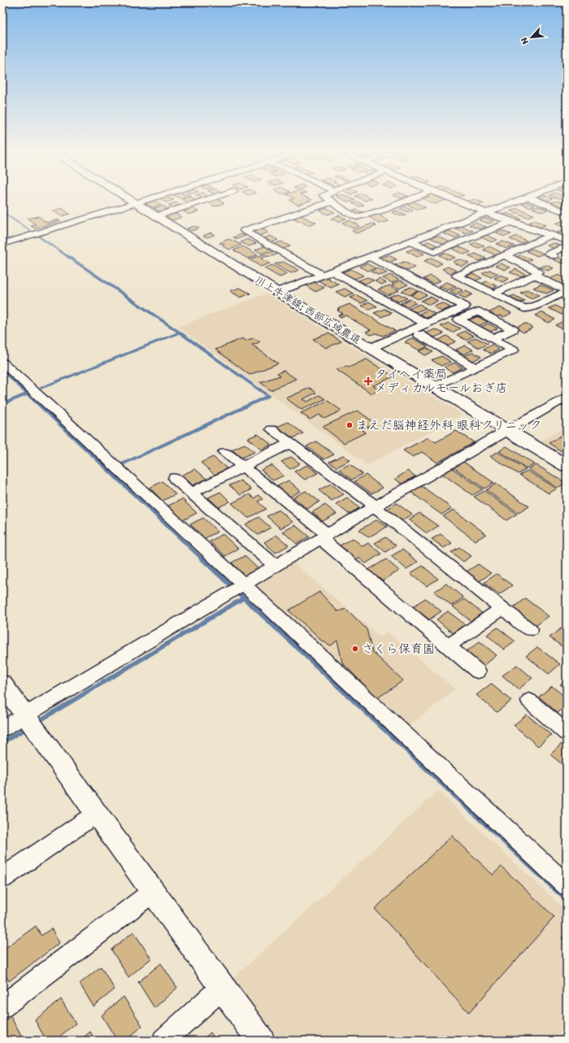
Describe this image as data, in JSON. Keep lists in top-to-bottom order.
{
  "streets": {
    "main road": ["川上牛津線; 西部広域農道"]
  },
  "places": {
    "health": ["タイヘイ薬局 メディカルモールおぎ店"],
    "other": ["まえだ脳神経外科 眼科クリニック", "さくら保育園"]
  },
  "north": "bottom left"
}
